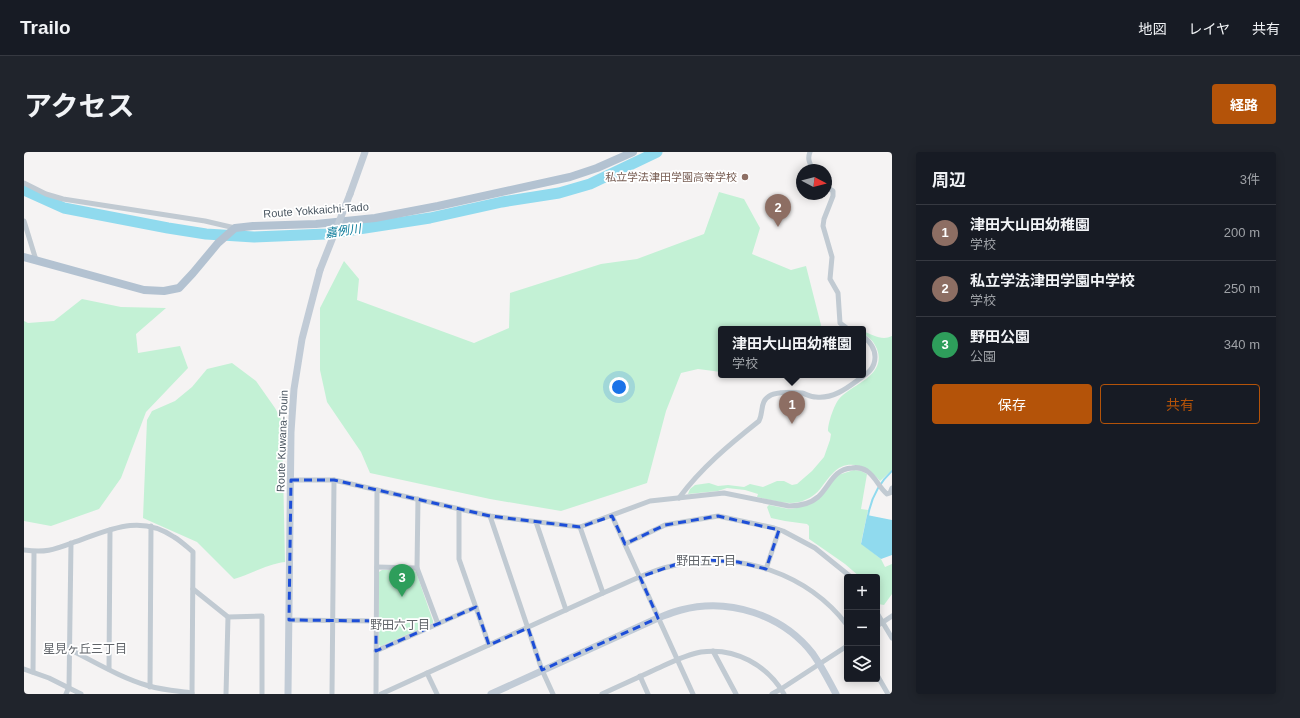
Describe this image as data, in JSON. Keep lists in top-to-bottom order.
{
  "streets": {
    "main road": ["Route Yokkaichi-Tado", "Route Kuwana-Touin"]
  },
  "districts": ["野田五丁目", "野田六丁目", "星見ヶ丘三丁目"],
  "water": ["嘉例川"],
  "places": ["私立学法津田学園高等学校"],
  "north": "right",
  "page": {
    "header": "Trailo",
    "nav": ["地図", "レイヤ", "共有"],
    "title": "アクセス",
    "buttons": [
      "経路",
      ["保存", "共有"]
    ],
    "heading": ["周辺", "3件"],
    "pins": ["2", "1", "3"],
    "list": [
      {
        "mark": "1",
        "name": "津田大山田幼稚園",
        "note": "学校",
        "value": "200 m"
      },
      {
        "mark": "2",
        "name": "私立学法津田学園中学校",
        "note": "学校",
        "value": "250 m"
      },
      {
        "mark": "3",
        "name": "野田公園",
        "note": "公園",
        "value": "340 m"
      }
    ],
    "popup": ["津田大山田幼稚園", "学校"],
    "map_buttons": ["+", "−"]
  }
}
